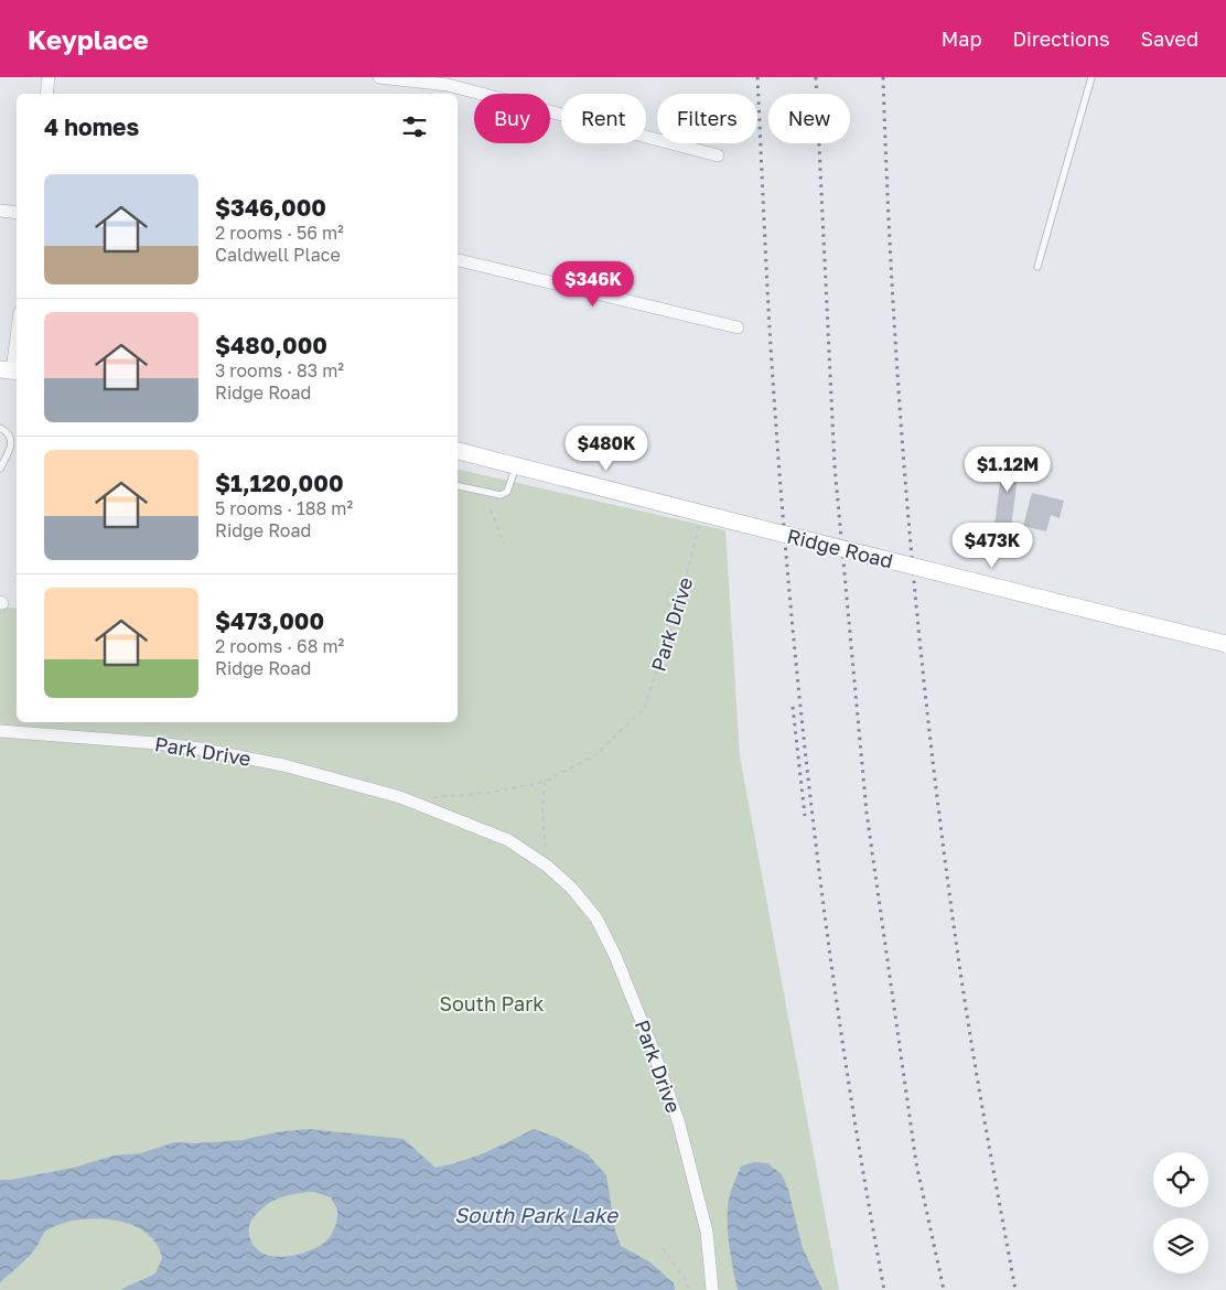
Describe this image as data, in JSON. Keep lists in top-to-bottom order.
{
  "streets": {
    "main road": ["Ridge Road"],
    "street": ["Park Drive"]
  },
  "crossings": [
    ["Ridge Road", "Park Drive"]
  ],
  "water": ["South Park Lake"],
  "parks": ["South Park"],
  "page": {
    "header": "Keyplace",
    "nav": ["Map", "Directions", "Saved"],
    "chip": [
      "Buy",
      "Rent",
      "Filters",
      "New"
    ],
    "heading": "4 homes",
    "list": [
      {
        "name": "$346,000",
        "note": "2 rooms · 56 m² · Caldwell Place"
      },
      {
        "name": "$480,000",
        "note": "3 rooms · 83 m² · Ridge Road"
      },
      {
        "name": "$1,120,000",
        "note": "5 rooms · 188 m² · Ridge Road"
      },
      {
        "name": "$473,000",
        "note": "2 rooms · 68 m² · Ridge Road"
      }
    ],
    "price": [
      "$346K",
      "$480K",
      "$1.12M",
      "$473K"
    ]
  }
}
